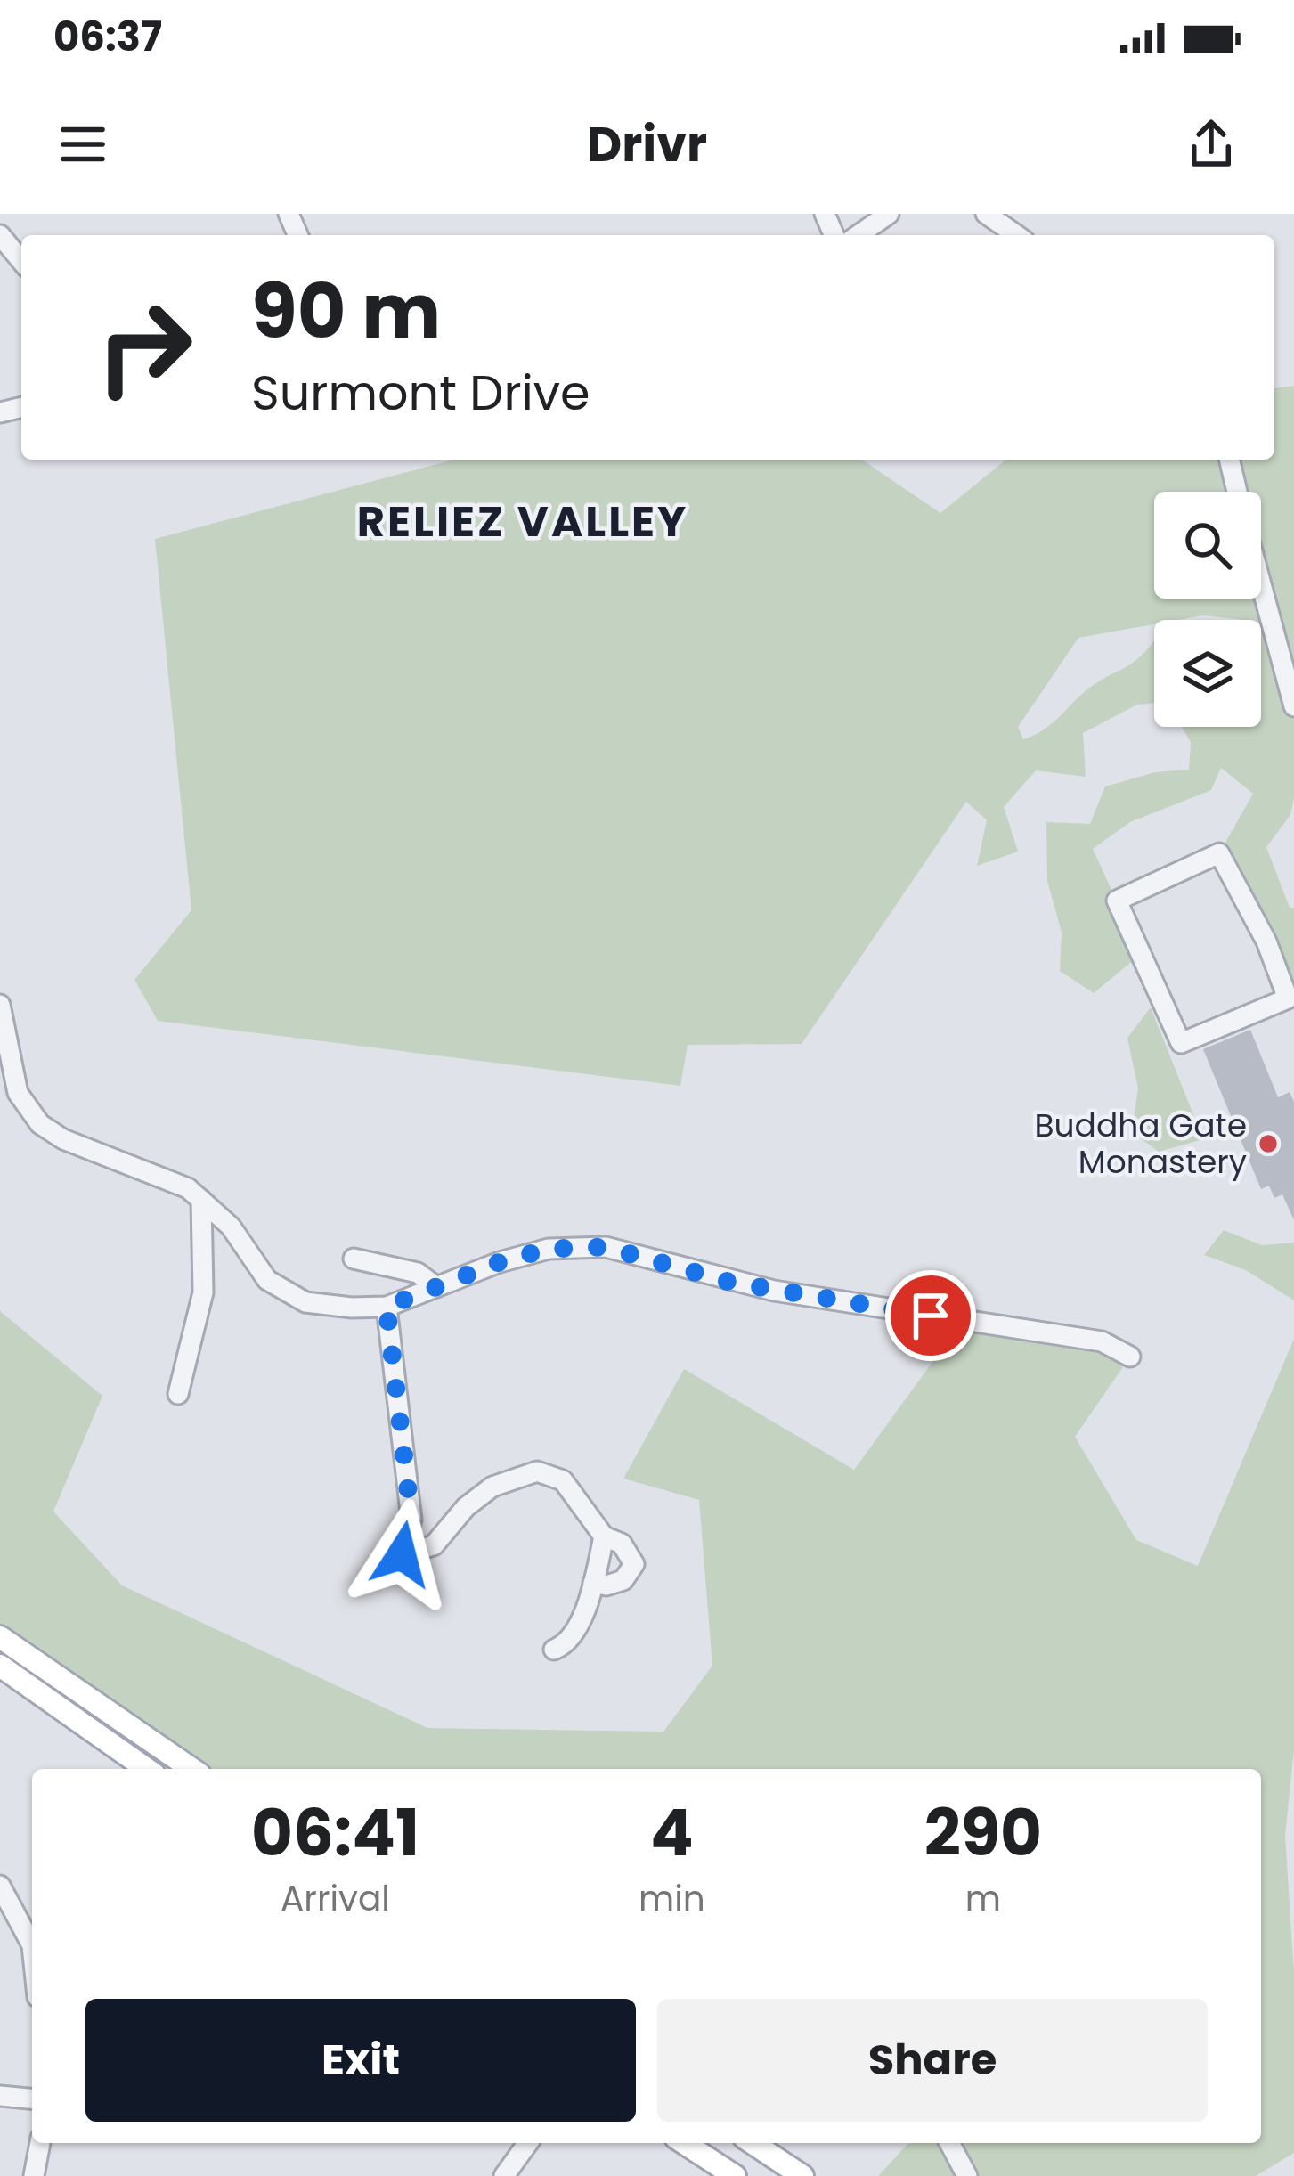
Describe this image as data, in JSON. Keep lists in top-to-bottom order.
{
  "districts": ["RELIEZ VALLEY"],
  "places": ["Buddha Gate Monastery"],
  "page": {
    "status": "06:37",
    "header": "Drivr",
    "turn": ["90 m", "Surmont Drive"],
    "eta": [
      "06:41",
      "Arrival",
      "4",
      "min",
      "290",
      "m"
    ],
    "buttons": ["Exit", "Share"]
  }
}
